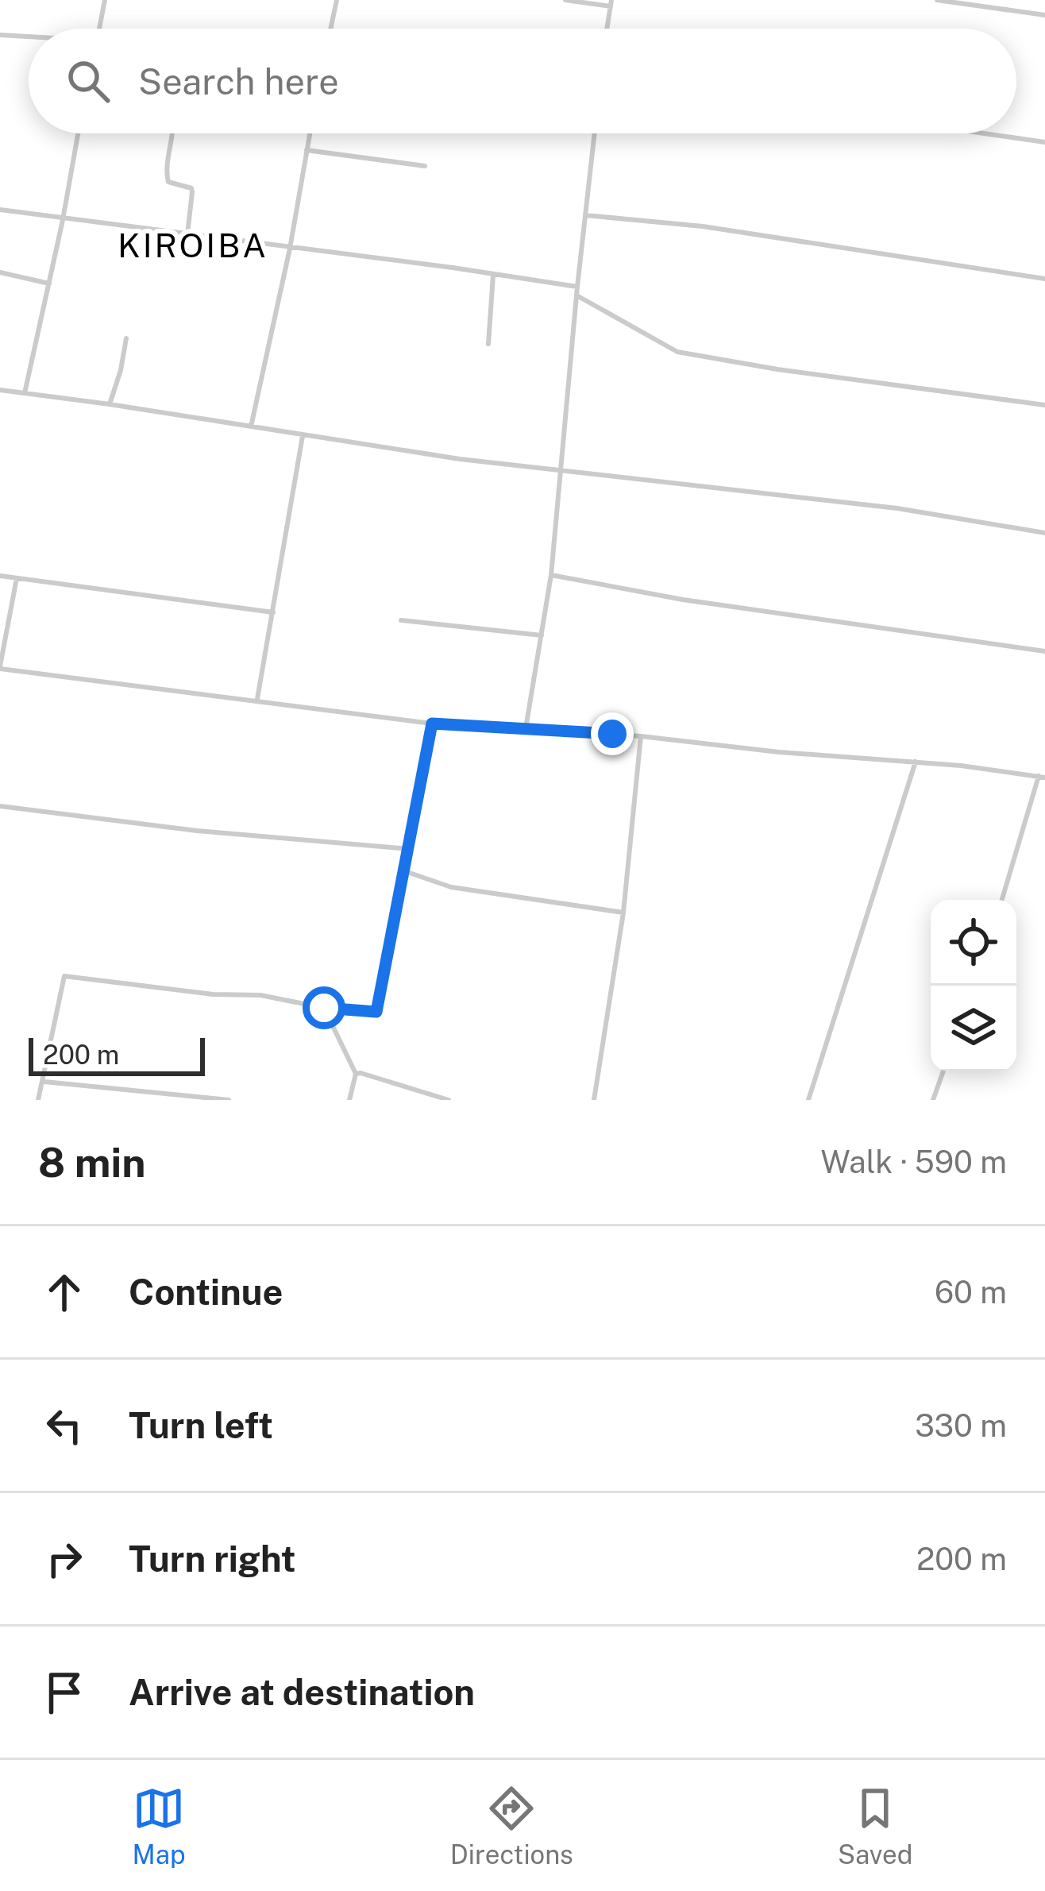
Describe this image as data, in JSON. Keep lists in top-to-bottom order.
{
  "districts": ["KIROIBA"],
  "scale_bar": "200 m",
  "page": {
    "search": "Search here",
    "scale": "200 m",
    "heading": ["8 min", "Walk · 590 m"],
    "list": [
      ["Continue", "60 m"],
      ["Turn left", "330 m"],
      ["Turn right", "200 m"],
      "Arrive at destination"
    ],
    "nav": ["Map", "Directions", "Saved"]
  }
}
